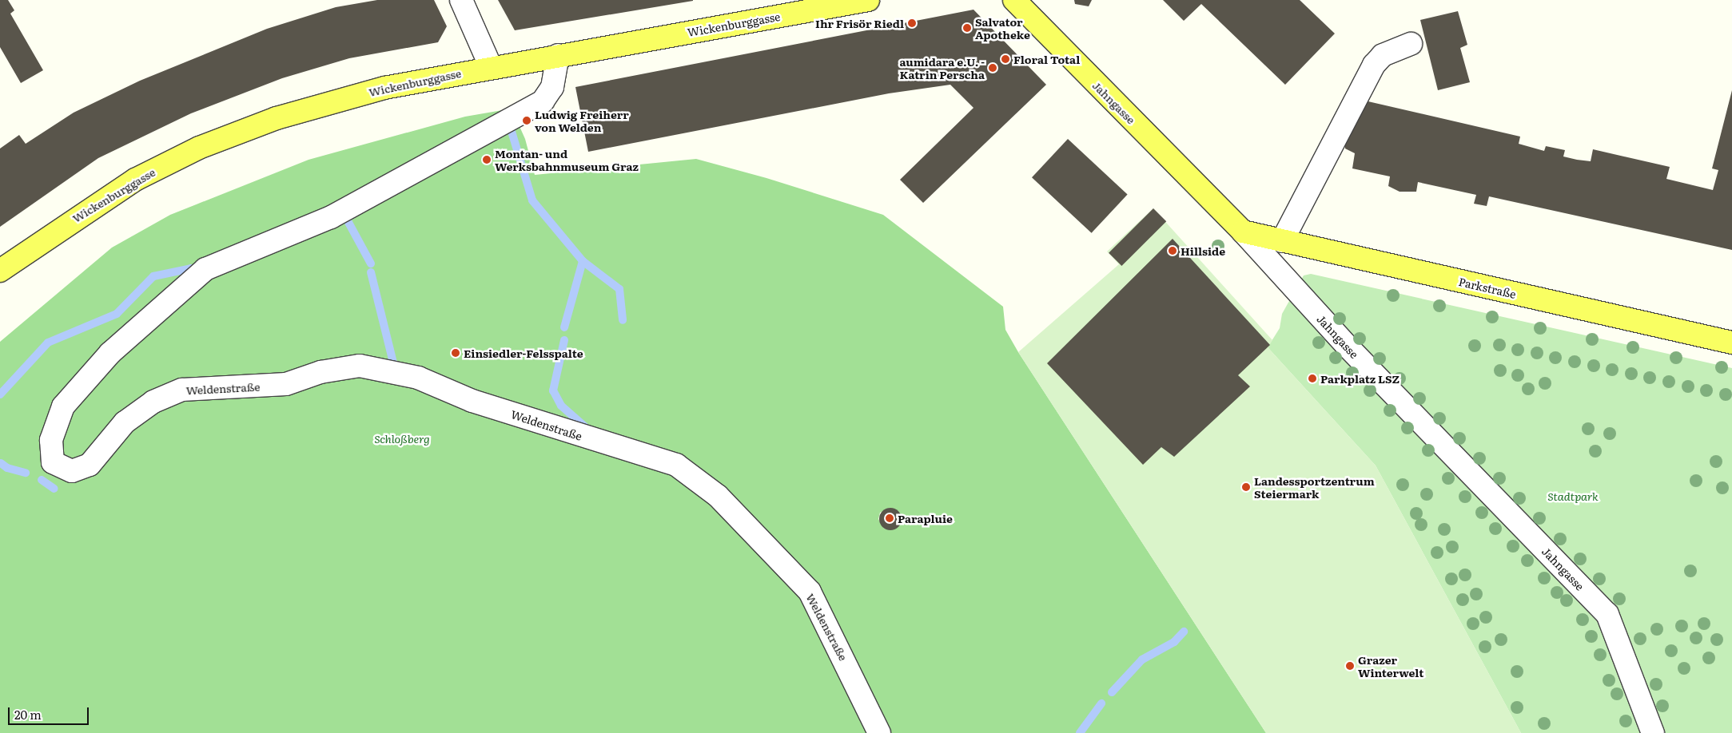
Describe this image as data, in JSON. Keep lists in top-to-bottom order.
{
  "streets": {
    "main road": ["Wickenburggasse", "Jahngasse", "Parkstraße"],
    "street": ["Weldenstraße"]
  },
  "crossings": [
    ["Wickenburggasse", "Weldenstraße"],
    ["Jahngasse", "Parkstraße"]
  ],
  "parks": ["Schloßberg", "Stadtpark"],
  "places": [
    "Ihr Frisör Riedl",
    "Salvator Apotheke",
    "Floral Total",
    "aumidara e.U. - Katrin Perscha",
    "Ludwig Freiherr von Welden",
    "Montan- und Werksbahnmuseum Graz",
    "Hillside",
    "Einsiedler-Felsspalte",
    "Parkplatz LSZ",
    "Landessportzentrum Steiermark",
    "Parapluie",
    "Grazer Winterwelt"
  ],
  "scale_bar": "20 m"
}
